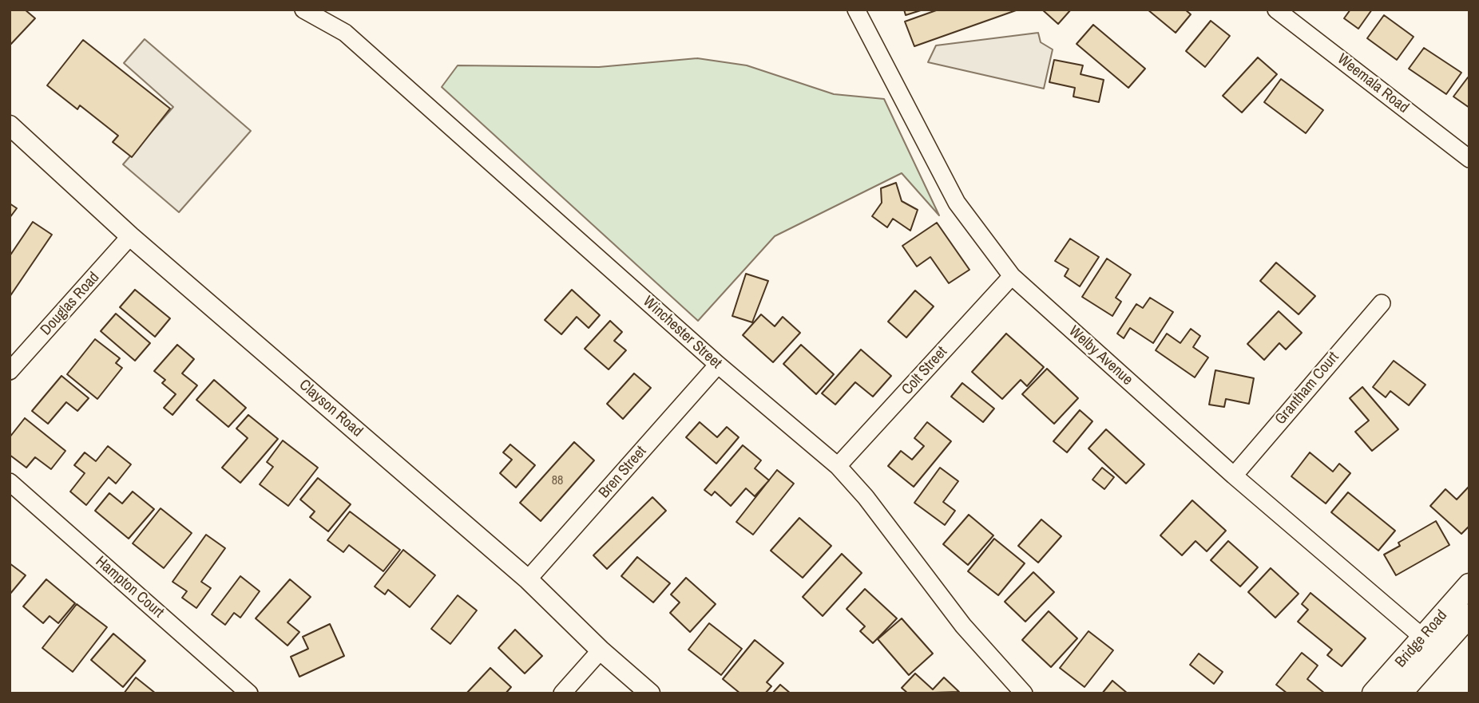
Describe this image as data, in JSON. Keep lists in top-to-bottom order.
{
  "streets": {
    "main road": ["Bridge Road"],
    "street": [
      "Weemala Road",
      "Douglas Road",
      "Winchester Street",
      "Welby Avenue",
      "Colt Street",
      "Grantham Court",
      "Clayson Road",
      "Bren Street",
      "Hampton Court"
    ]
  },
  "crossings": [
    ["Douglas Road", "Clayson Road"],
    ["Winchester Street", "Colt Street"],
    ["Winchester Street", "Bren Street"],
    ["Welby Avenue", "Colt Street"],
    ["Welby Avenue", "Grantham Court"],
    ["Welby Avenue", "Bridge Road"],
    ["Clayson Road", "Bren Street"]
  ],
  "house_numbers": ["88"]
}
